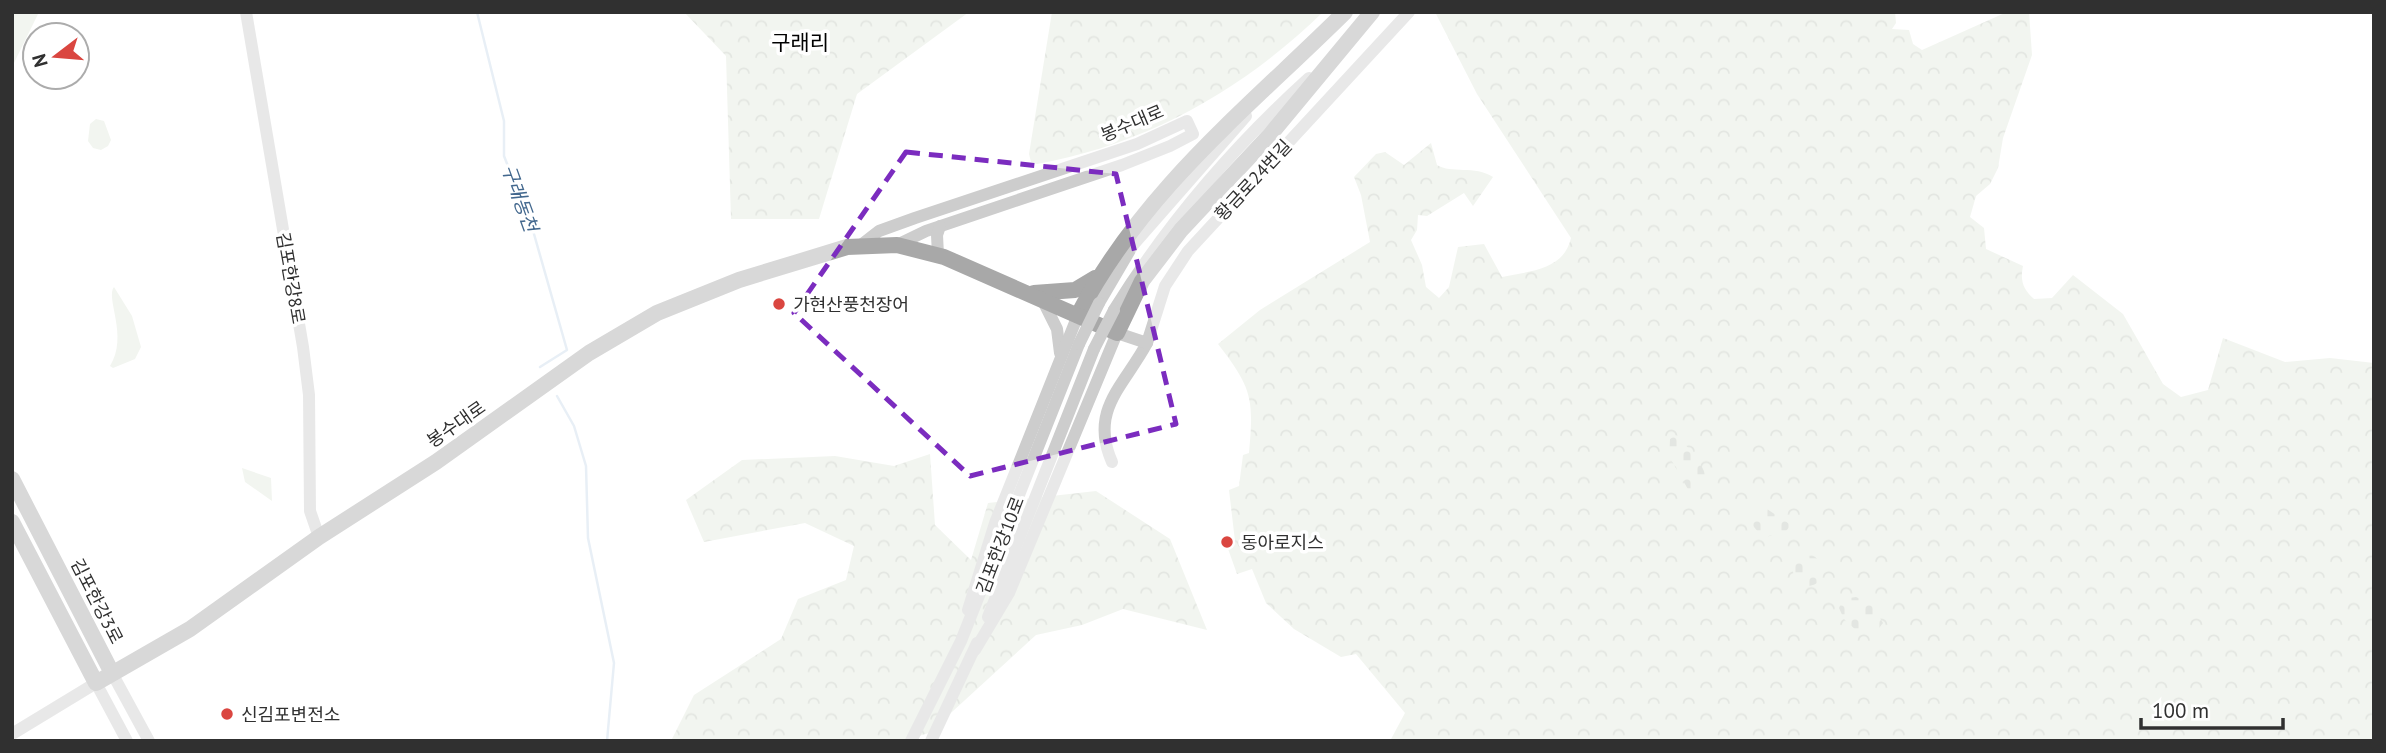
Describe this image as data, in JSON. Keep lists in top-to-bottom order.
{
  "streets": {
    "main road": ["봉수대로", "김포한강3로"],
    "street": ["황금로24번길", "김포한강8로", "김포한강10로"]
  },
  "crossings": [
    ["봉수대로", "김포한강8로"],
    ["봉수대로", "김포한강3로"]
  ],
  "districts": ["구래리"],
  "water": ["구래동천"],
  "places": ["가현산풍천장어", "동아로지스", "신김포변전소"],
  "scale_bar": "100 m",
  "north": "left"
}
